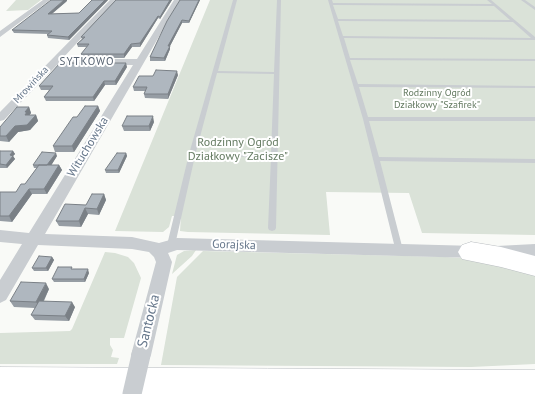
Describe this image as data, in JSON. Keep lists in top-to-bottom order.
{
  "streets": {
    "street": [
      "Mrowińska",
      "Wituchowska",
      "Gorajska",
      "Santocka"
    ]
  },
  "crossings": [
    ["Wituchowska", "Gorajska"],
    ["Gorajska", "Santocka"]
  ],
  "districts": ["SYTKOWO"],
  "parks": ["Rodzinny Ogród Działkowy \"Szafirek\"", "Rodzinny Ogród Działkowy \"Zacisze\""]
}
